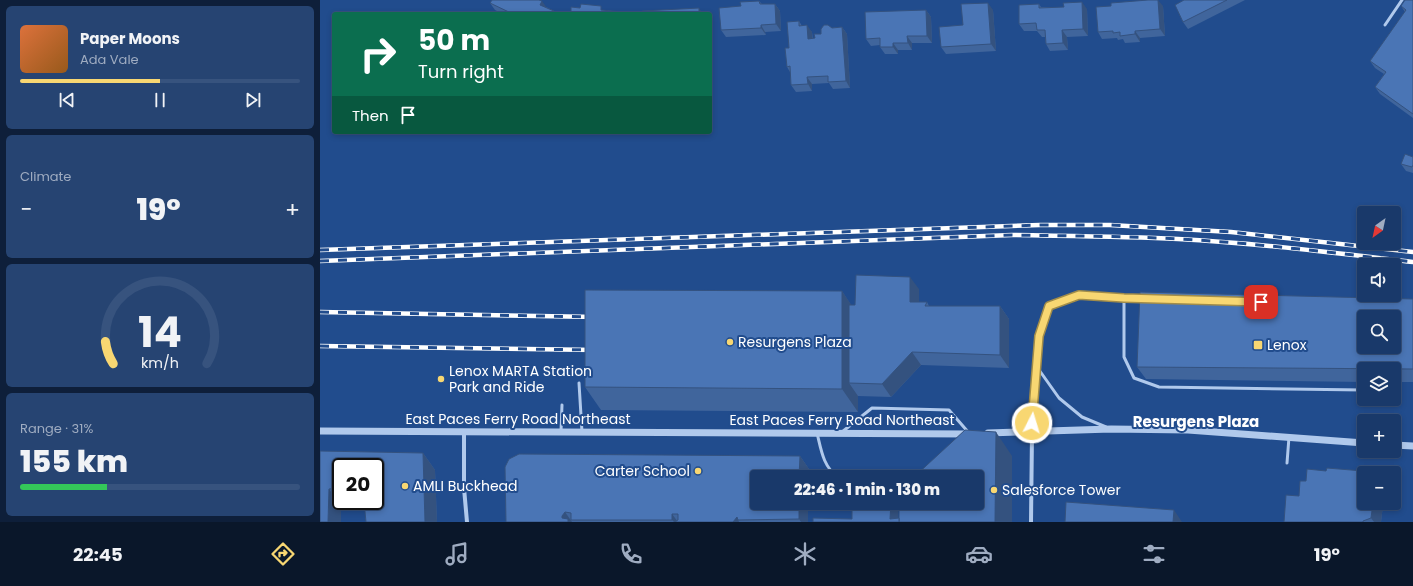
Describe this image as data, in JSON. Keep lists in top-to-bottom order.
{
  "streets": {
    "street": ["East Paces Ferry Road Northeast"]
  },
  "districts": ["Resurgens Plaza"],
  "places": {
    "other": [
      "Resurgens Plaza",
      "Lenox MARTA Station Park and Ride",
      "Carter School",
      "AMLI Buckhead",
      "Salesforce Tower"
    ],
    "transit": ["Lenox"]
  },
  "north": "bottom left",
  "page": {
    "turn": ["50 m", "Turn right"],
    "song": ["Paper Moons", "Ada Vale"],
    "then": "Then",
    "tile": [
      "Climate",
      ["Range · 31%", "155 km"]
    ],
    "heat": ["−", "19°", "+"],
    "map_buttons": ["+", "−"],
    "limit": "20",
    "trip": "22:46 · 1 min · 130 m",
    "tabs": ["22:45", "19°"],
    "gauge": ["14", "km/h"]
  }
}
